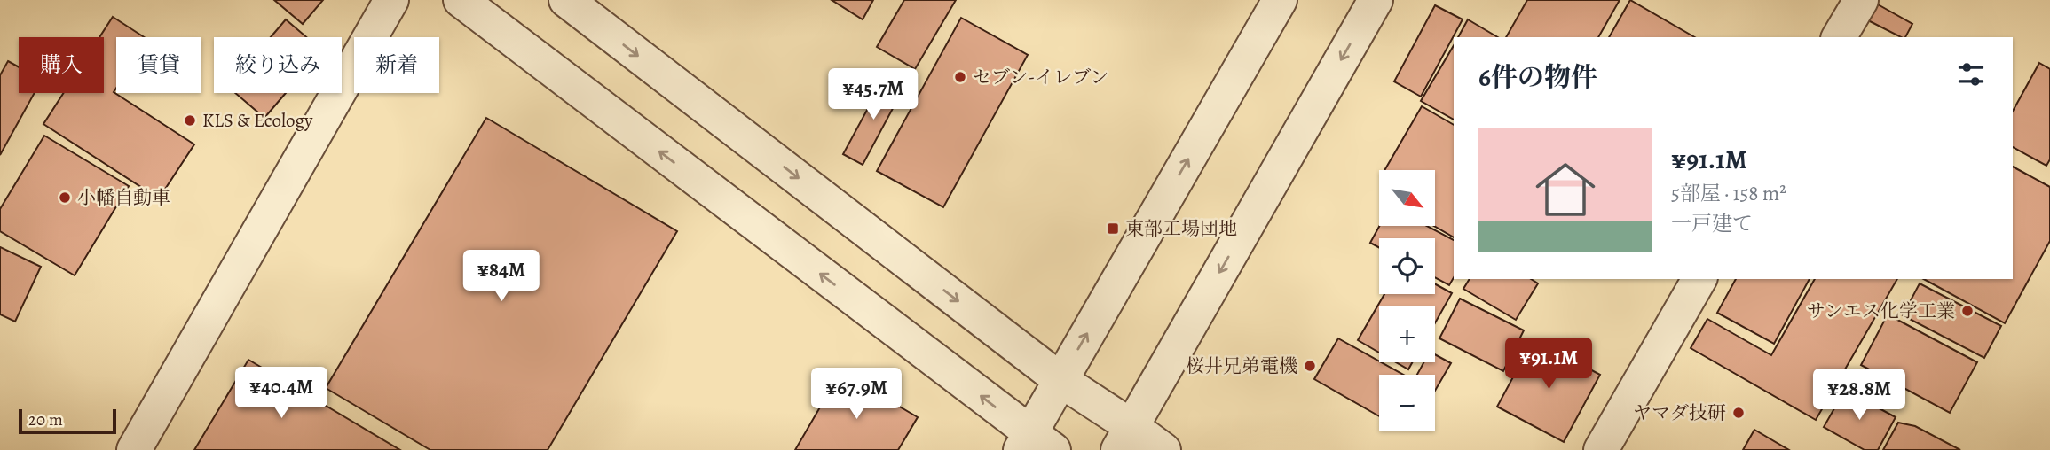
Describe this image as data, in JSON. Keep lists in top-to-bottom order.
{
  "places": {
    "other": [
      "セブン-イレブン",
      "KLS & Ecology",
      "小幡自動車",
      "サンエス化学工業",
      "桜井兄弟電機",
      "ヤマダ技研"
    ],
    "transit": ["東部工場団地"]
  },
  "scale_bar": "20 m",
  "north": "bottom right",
  "page": {
    "chip": [
      "購入",
      "賃貸",
      "絞り込み",
      "新着"
    ],
    "heading": "6件の物件",
    "price": [
      "¥45.7M",
      "¥84M",
      "¥91.1M",
      "¥40.4M",
      "¥67.9M",
      "¥28.8M"
    ],
    "list": [
      {
        "name": "¥91.1M",
        "note": "5部屋 · 158 m² · 一戸建て"
      }
    ],
    "map_buttons": ["+", "−"],
    "scale": "20 m"
  }
}
